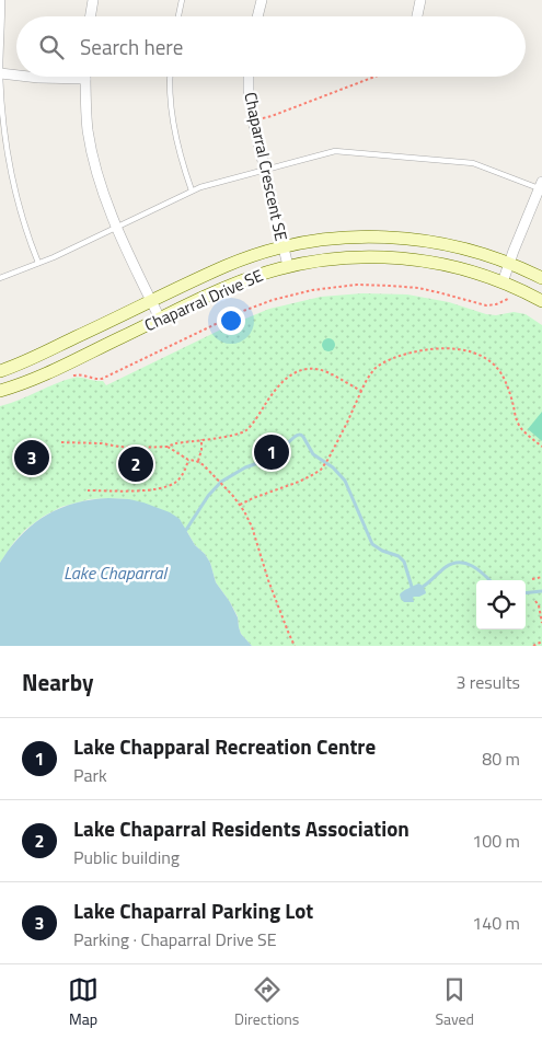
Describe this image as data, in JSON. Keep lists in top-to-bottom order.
{
  "streets": {
    "street": ["Chaparral Crescent SE", "Chaparral Drive SE"]
  },
  "crossings": [
    ["Chaparral Crescent SE", "Chaparral Drive SE"]
  ],
  "water": ["Lake Chaparral"],
  "page": {
    "search": "Search here",
    "pins": ["1", "3", "2"],
    "heading": ["Nearby", "3 results"],
    "list": [
      {
        "mark": "1",
        "name": "Lake Chapparal Recreation Centre",
        "note": "Park",
        "value": "80 m"
      },
      {
        "mark": "2",
        "name": "Lake Chaparral Residents Association",
        "note": "Public building",
        "value": "100 m"
      },
      {
        "mark": "3",
        "name": "Lake Chaparral Parking Lot",
        "note": "Parking · Chaparral Drive SE",
        "value": "140 m"
      }
    ],
    "nav": ["Map", "Directions", "Saved"]
  }
}
